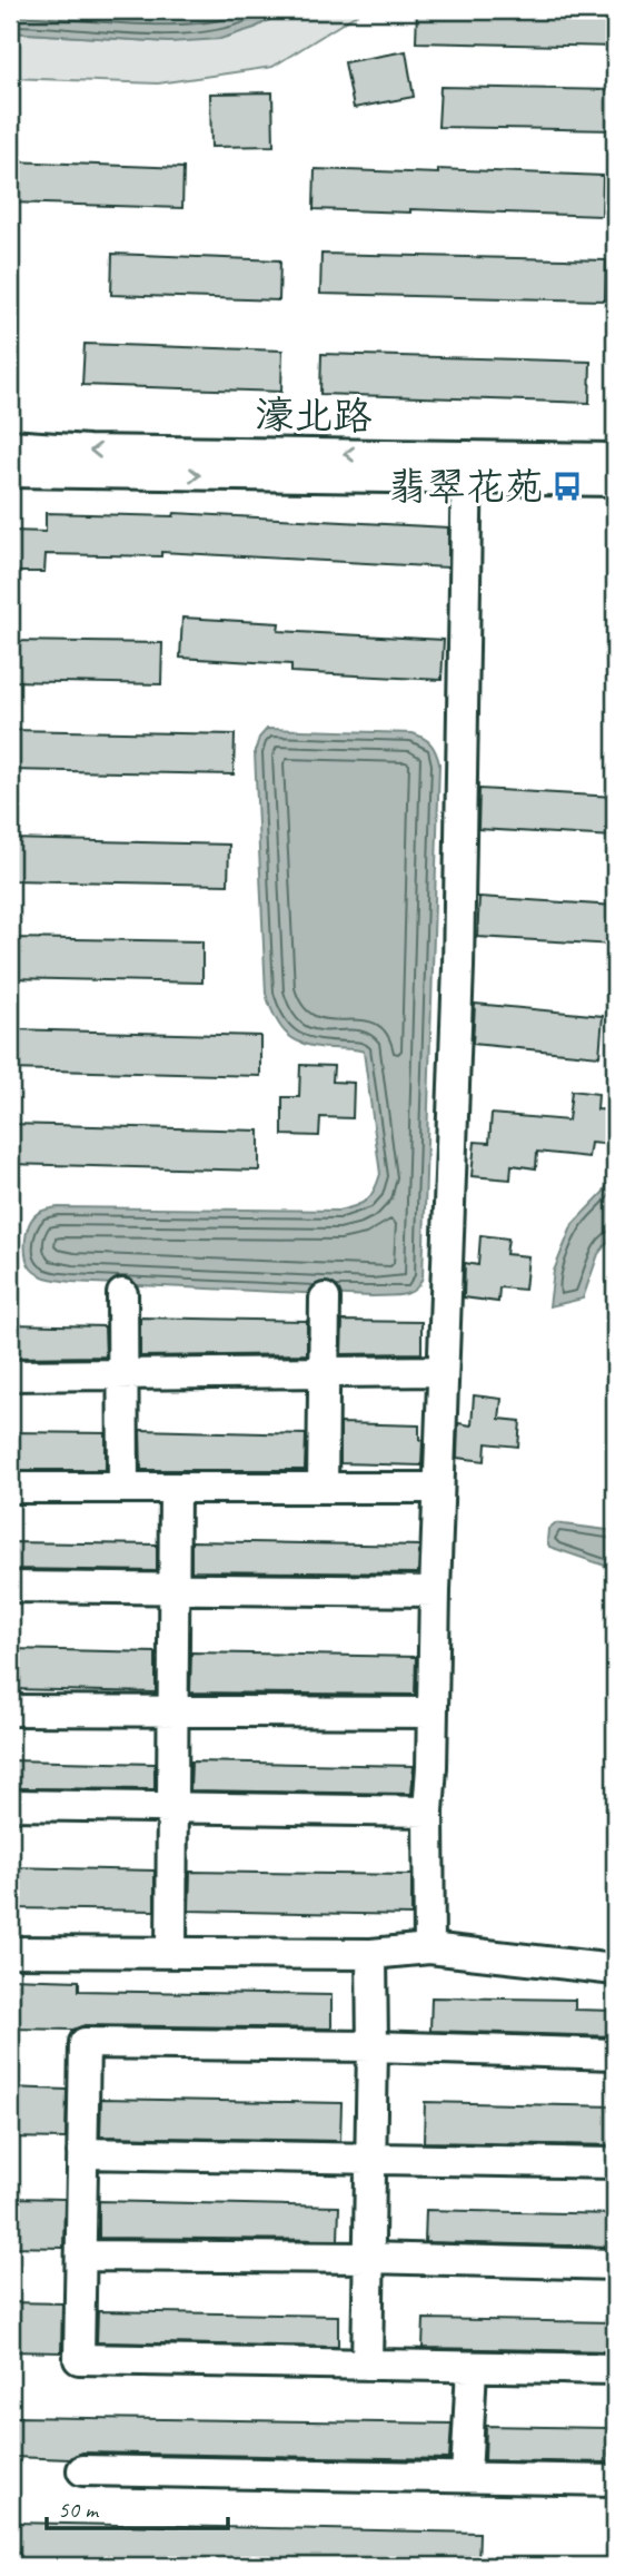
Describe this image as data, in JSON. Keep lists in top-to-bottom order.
{
  "streets": {
    "street": ["濠北路"]
  },
  "places": {
    "bus stop": ["翡翠花苑"]
  },
  "scale_bar": "50 m"
}
